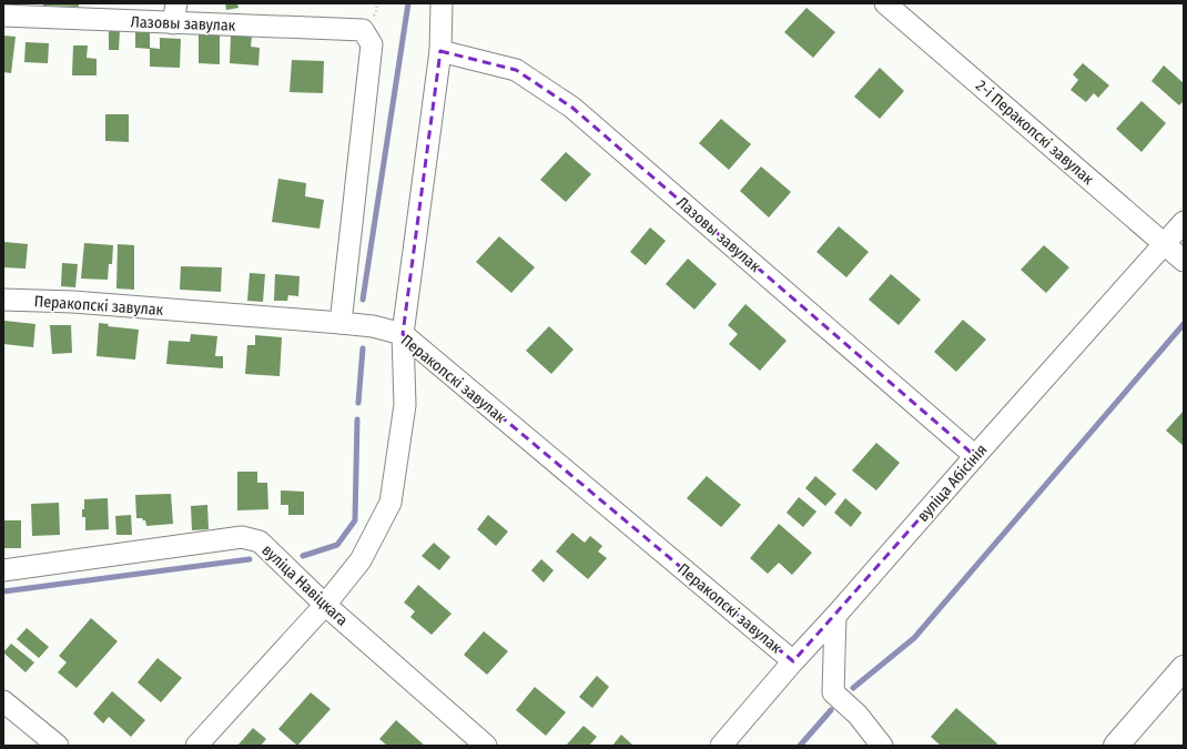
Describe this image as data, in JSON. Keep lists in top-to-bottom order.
{
  "streets": {
    "street": [
      "Лазовы завулак",
      "2-і Перакопскі завулак",
      "Перакопскі завулак",
      "вуліца Абісінія",
      "вуліца Навіцкага"
    ]
  },
  "crossings": [
    ["Лазовы завулак", "Перакопскі завулак"],
    ["Лазовы завулак", "вуліца Абісінія"],
    ["2-і Перакопскі завулак", "вуліца Абісінія"],
    ["Перакопскі завулак", "вуліца Абісінія"]
  ]
}
